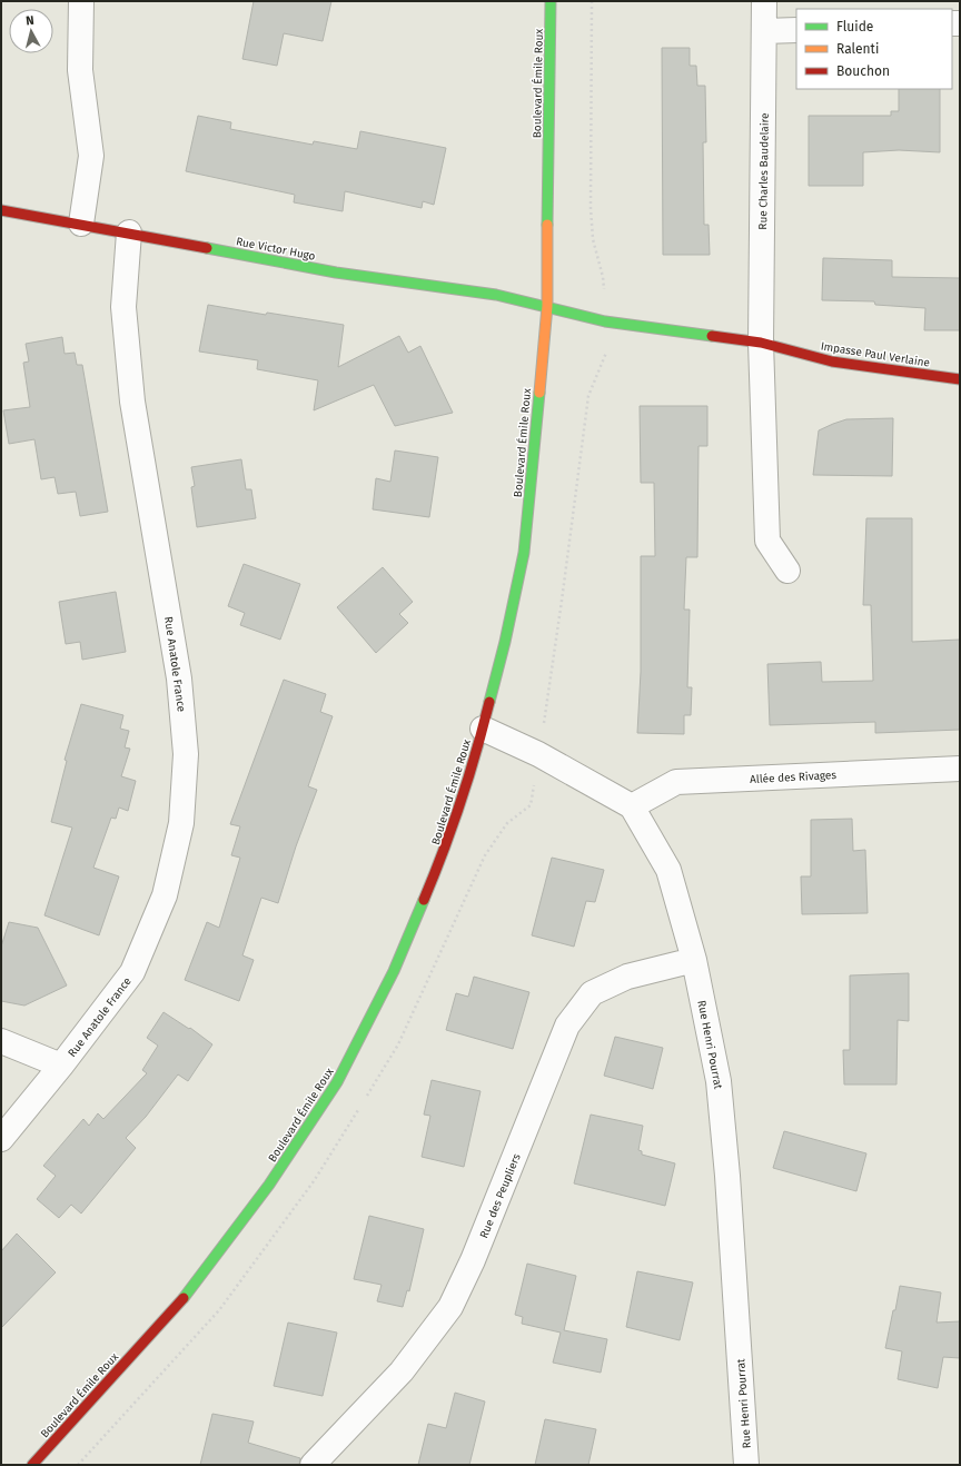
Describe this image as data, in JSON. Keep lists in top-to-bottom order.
{
  "streets": {
    "main road": ["Boulevard Émile Roux", "Rue Victor Hugo", "Impasse Paul Verlaine"],
    "street": [
      "Rue Charles Baudelaire",
      "Rue Anatole France",
      "Allée des Rivages",
      "Rue Henri Pourrat",
      "Rue des Peupliers"
    ]
  },
  "crossings": [
    ["Boulevard Émile Roux", "Rue Victor Hugo"],
    ["Rue Charles Baudelaire", "Impasse Paul Verlaine"],
    ["Rue Victor Hugo", "Rue Anatole France"],
    ["Allée des Rivages", "Rue Henri Pourrat"],
    ["Rue Henri Pourrat", "Rue des Peupliers"]
  ],
  "legend": ["Fluide", "Ralenti", "Bouchon"],
  "north": "top"
}
